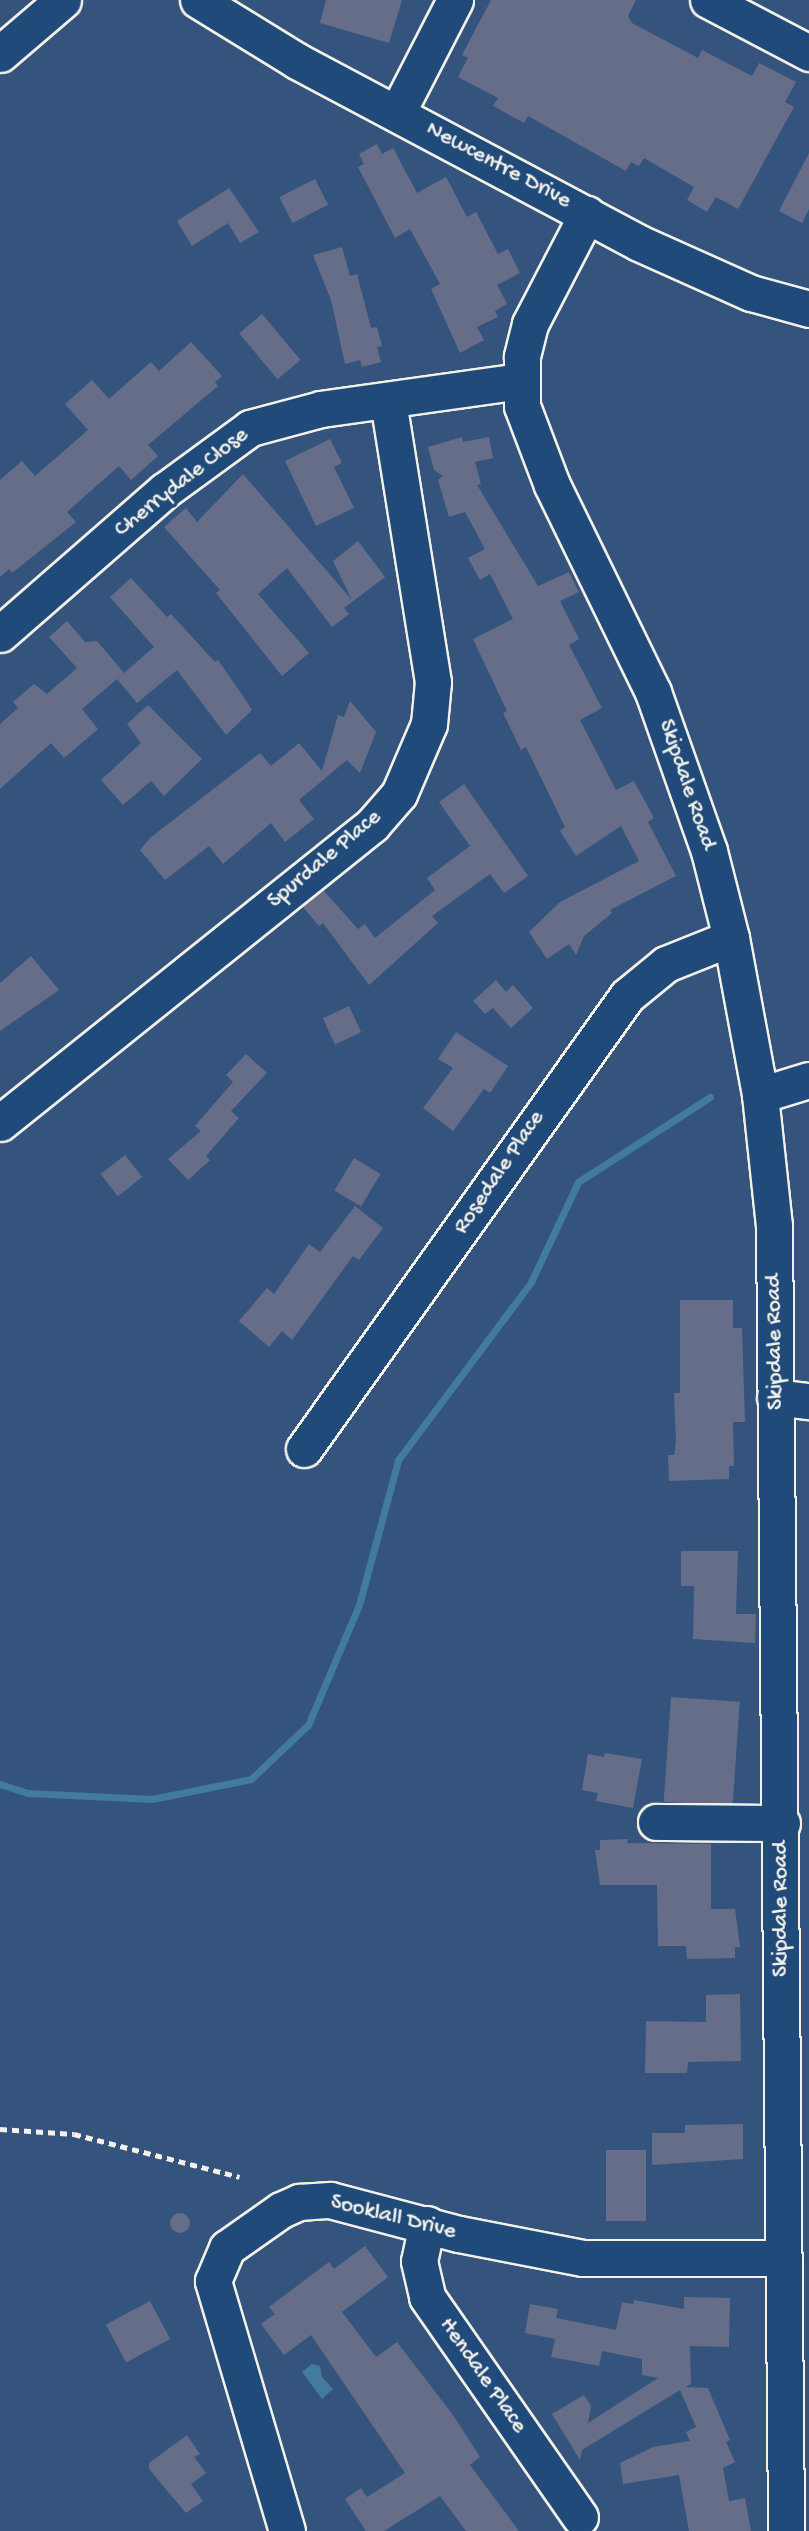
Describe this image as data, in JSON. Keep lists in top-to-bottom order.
{
  "streets": {
    "street": [
      "Newcentre Drive",
      "Cherrydale Close",
      "Skipdale Road",
      "Spurdale Place",
      "Rosedale Place",
      "Sooklall Drive",
      "Hendale Place"
    ]
  },
  "crossings": [
    ["Newcentre Drive", "Skipdale Road"],
    ["Cherrydale Close", "Skipdale Road"],
    ["Cherrydale Close", "Spurdale Place"],
    ["Skipdale Road", "Rosedale Place"],
    ["Skipdale Road", "Sooklall Drive"],
    ["Sooklall Drive", "Hendale Place"]
  ]
}
